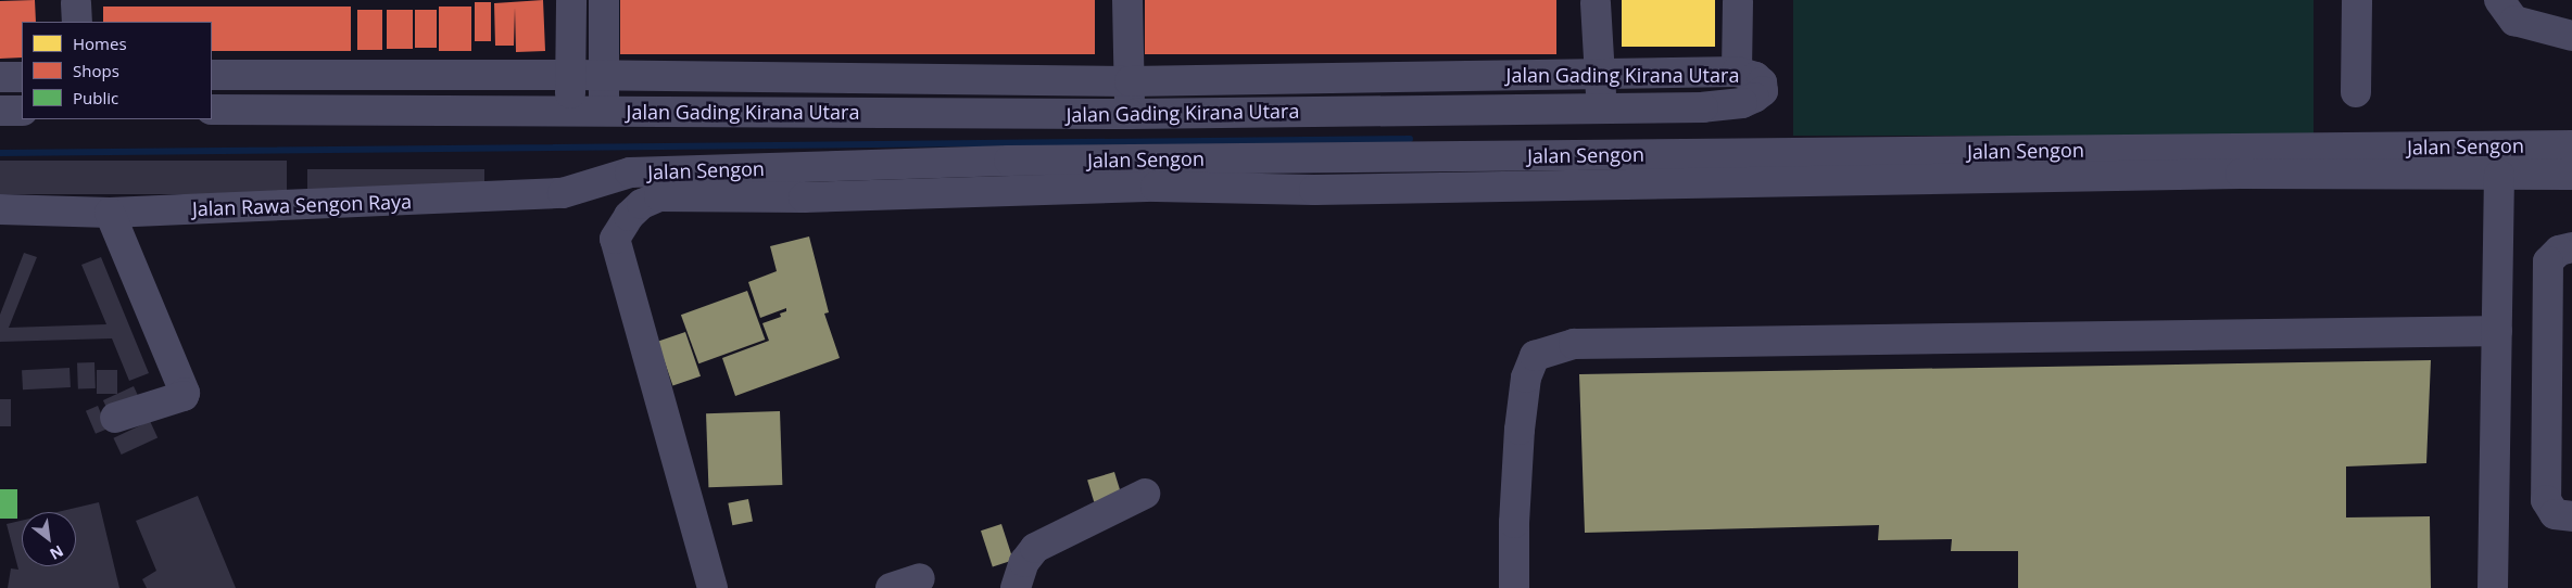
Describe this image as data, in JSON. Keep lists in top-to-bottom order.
{
  "streets": {
    "street": ["Jalan Gading Kirana Utara", "Jalan Sengon", "Jalan Rawa Sengon Raya"]
  },
  "crossings": [
    ["Jalan Sengon", "Jalan Rawa Sengon Raya"]
  ],
  "legend": ["Homes", "Shops", "Public"],
  "north": "bottom right"
}
